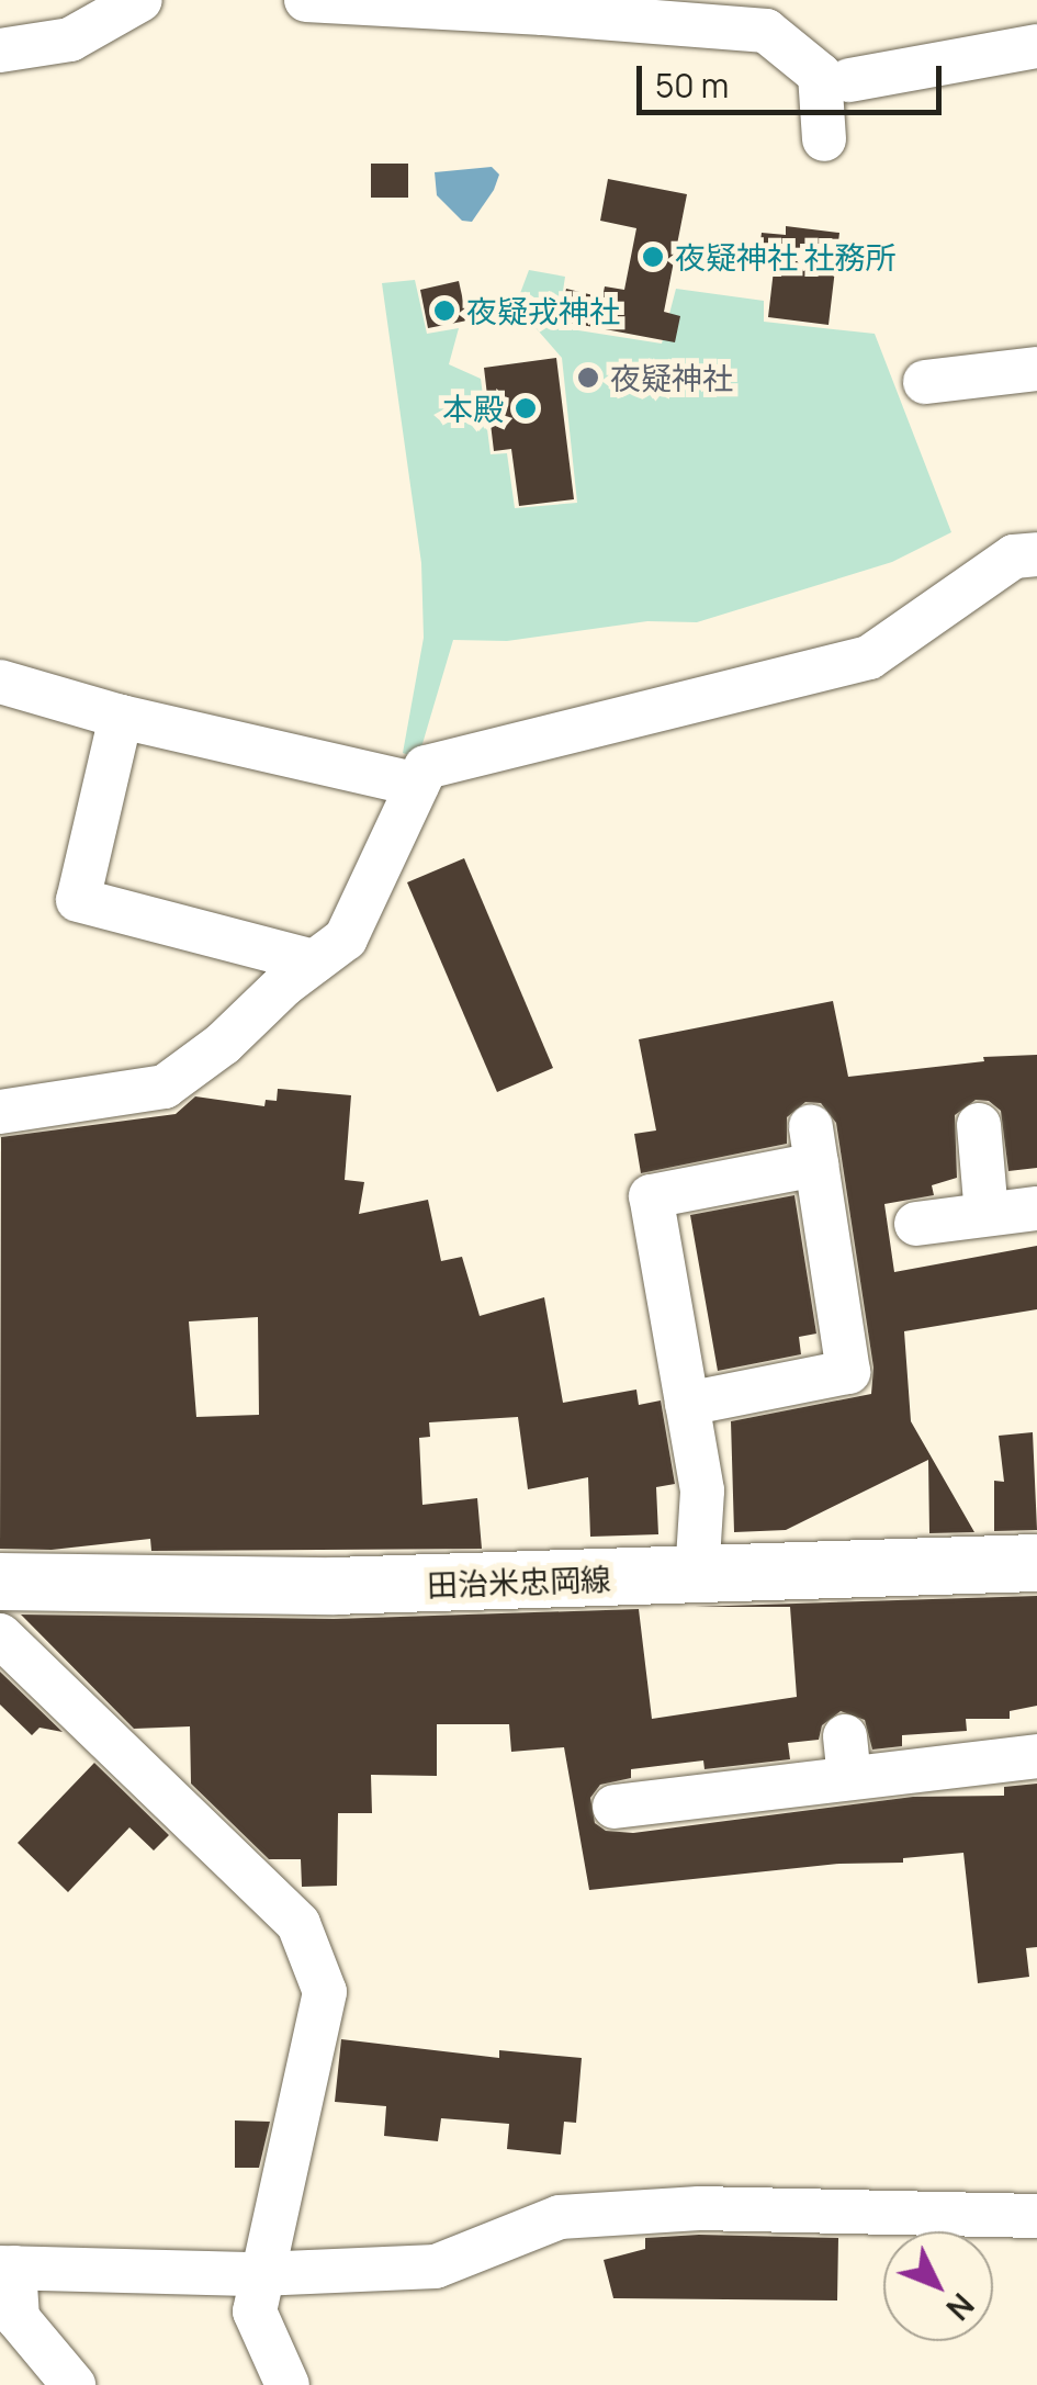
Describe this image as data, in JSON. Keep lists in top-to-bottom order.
{
  "streets": {
    "main road": ["田治米忠岡線"]
  },
  "places": [
    "夜疑神社 社務所",
    "夜疑戎神社",
    "夜疑神社",
    "本殿"
  ],
  "scale_bar": "50 m",
  "north": "bottom right"
}
